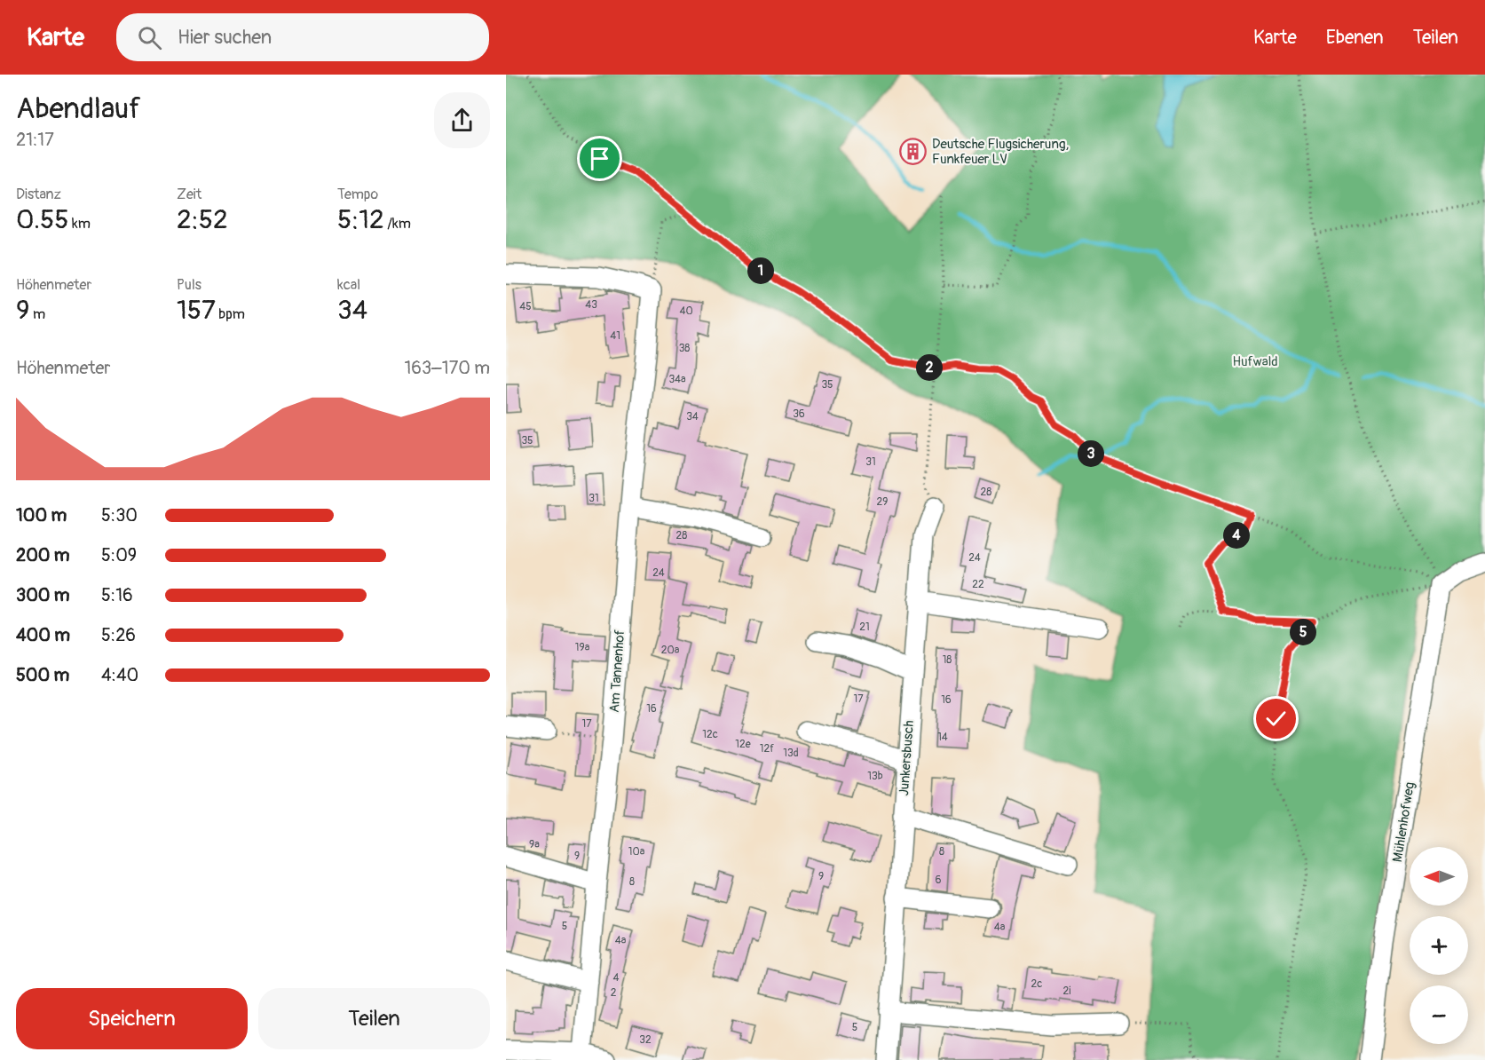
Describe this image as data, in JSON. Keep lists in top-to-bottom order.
{
  "streets": {
    "street": ["Am Tannenhof", "Junkersbusch", "Mühlenhofweg"]
  },
  "parks": ["Hufwald"],
  "places": {
    "building": ["Deutsche Flugsicherung, Funkfeuer LV"]
  },
  "house_numbers": [
    "43",
    "45",
    "40",
    "41",
    "38",
    "34a",
    "35",
    "36",
    "34",
    "35",
    "31",
    "28",
    "31",
    "29",
    "28",
    "24",
    "24",
    "22",
    "21",
    "19a",
    "20a",
    "18",
    "17",
    "16",
    "16",
    "17",
    "12c",
    "14",
    "12e",
    "12f",
    "13d",
    "13b",
    "9a",
    "10a",
    "8",
    "9",
    "9",
    "6",
    "8",
    "5",
    "4a",
    "4a",
    "4",
    "2c",
    "2i",
    "2",
    "5",
    "32"
  ],
  "north": "left",
  "page": {
    "header": "Karte",
    "search": "Hier suchen",
    "nav": ["Karte", "Ebenen", "Teilen"],
    "heading": ["Abendlauf", "21:17"],
    "stats": [
      ["Distanz", "0.55 km"],
      ["Zeit", "2:52"],
      ["Tempo", "5:12 /km"],
      ["Höhenmeter", "9 m"],
      ["Puls", "157 bpm"],
      ["kcal", "34"]
    ],
    "pins": [
      "1",
      "2",
      "3",
      "4",
      "5"
    ],
    "chart": ["Höhenmeter", "163–170 m"],
    "list": [
      {
        "name": "100 m",
        "note": "5:30"
      },
      {
        "name": "200 m",
        "note": "5:09"
      },
      {
        "name": "300 m",
        "note": "5:16"
      },
      {
        "name": "400 m",
        "note": "5:26"
      },
      {
        "name": "500 m",
        "note": "4:40"
      }
    ],
    "map_buttons": ["+", "−"],
    "buttons": ["Speichern", "Teilen"]
  }
}
